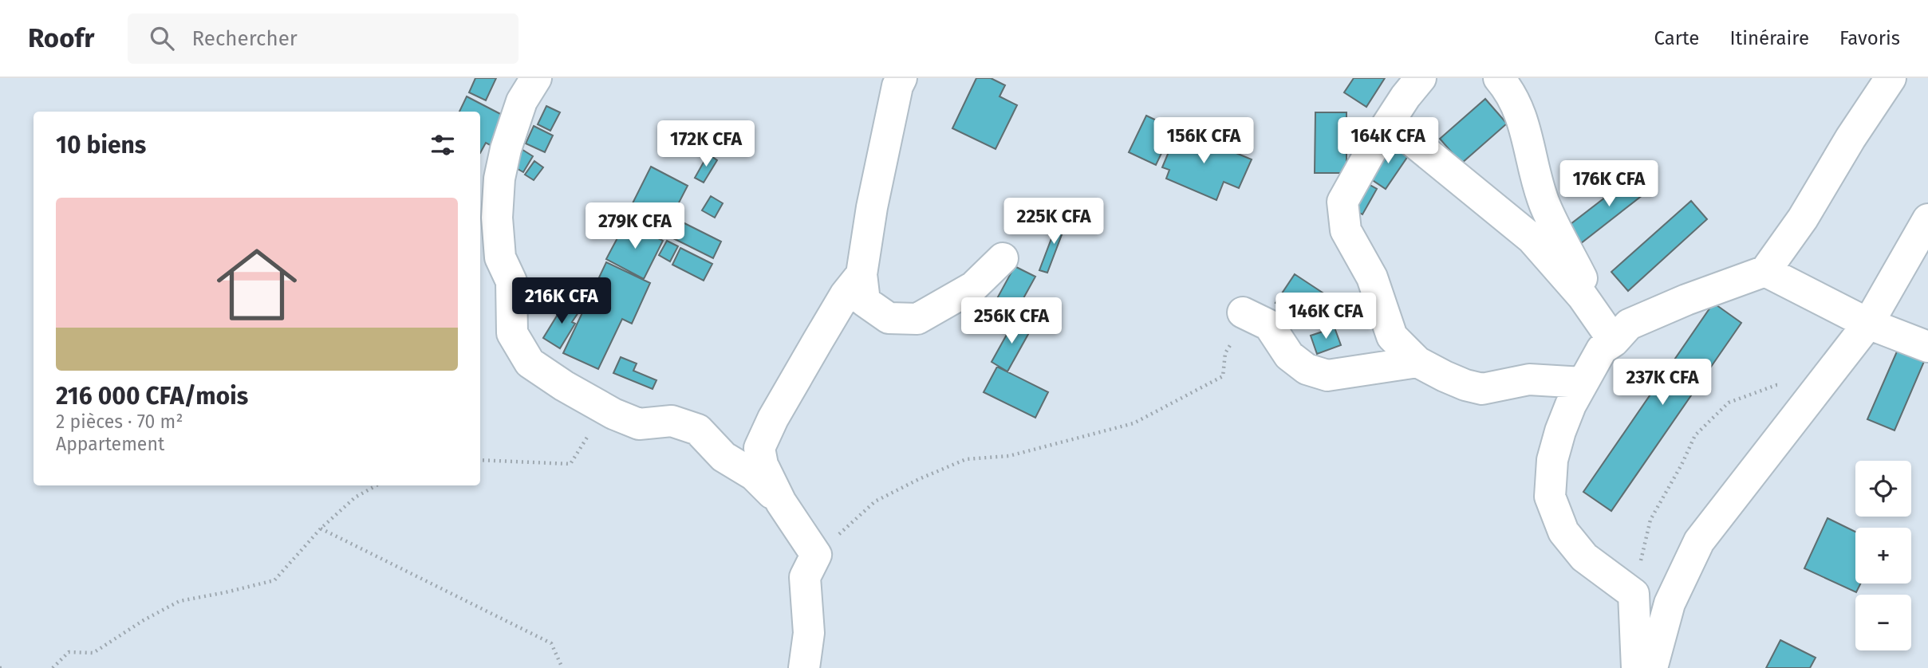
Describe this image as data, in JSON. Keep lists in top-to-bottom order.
{
  "page": {
    "header": "Roofr",
    "search": "Rechercher",
    "nav": ["Carte", "Itinéraire", "Favoris"],
    "heading": "10 biens",
    "price": [
      "156K CFA",
      "164K CFA",
      "172K CFA",
      "176K CFA",
      "225K CFA",
      "279K CFA",
      "216K CFA",
      "146K CFA",
      "256K CFA",
      "237K CFA"
    ],
    "list": [
      {
        "name": "216 000 CFA/mois",
        "note": "2 pièces · 70 m² · Appartement"
      }
    ],
    "map_buttons": ["+", "−"]
  }
}
